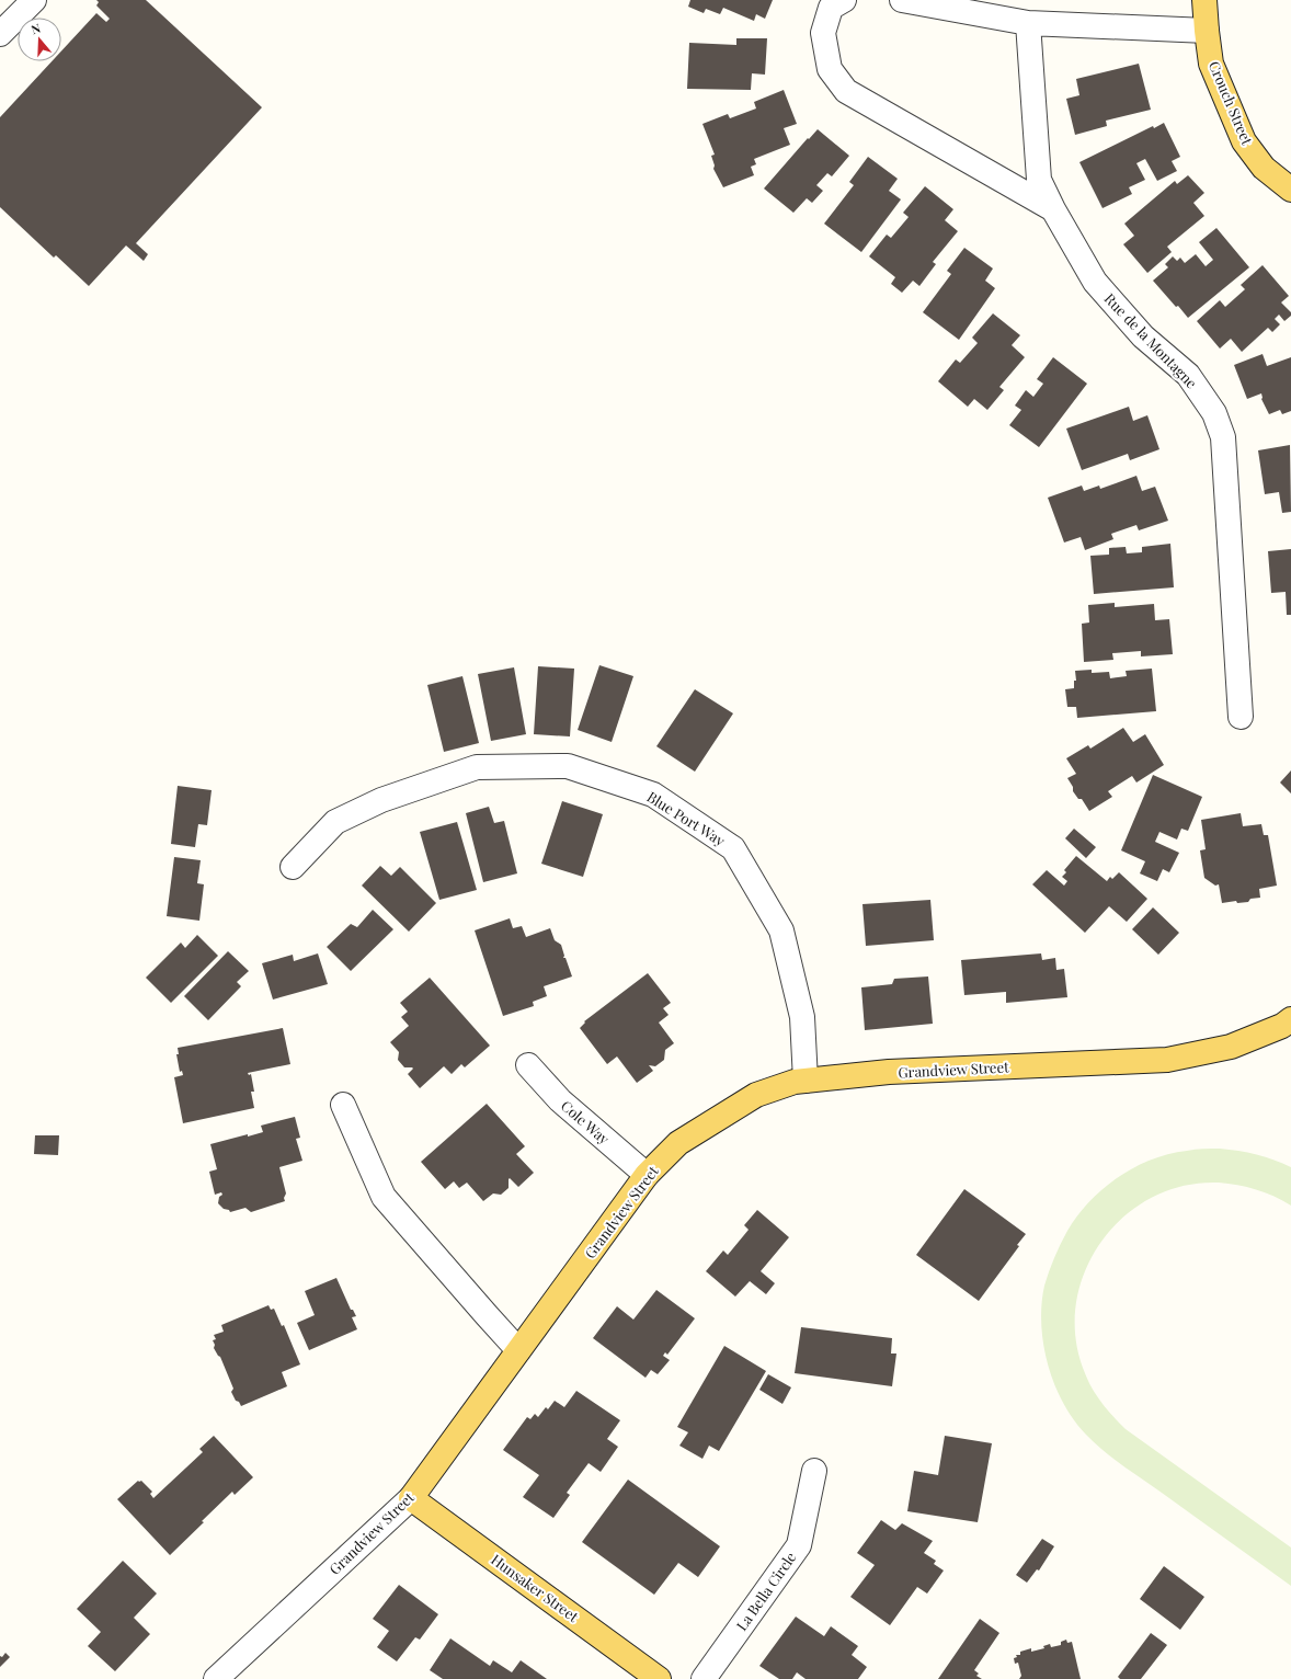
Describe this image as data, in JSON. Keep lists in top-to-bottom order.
{
  "streets": {
    "main road": ["Crouch Street", "Grandview Street", "Hunsaker Street"],
    "street": [
      "Rue de la Montagne",
      "Blue Port Way",
      "Cole Way",
      "La Bella Circle"
    ]
  },
  "crossings": [
    ["Blue Port Way", "Grandview Street"],
    ["Grandview Street", "Cole Way"],
    ["Grandview Street", "Hunsaker Street"]
  ],
  "north": "top"
}
